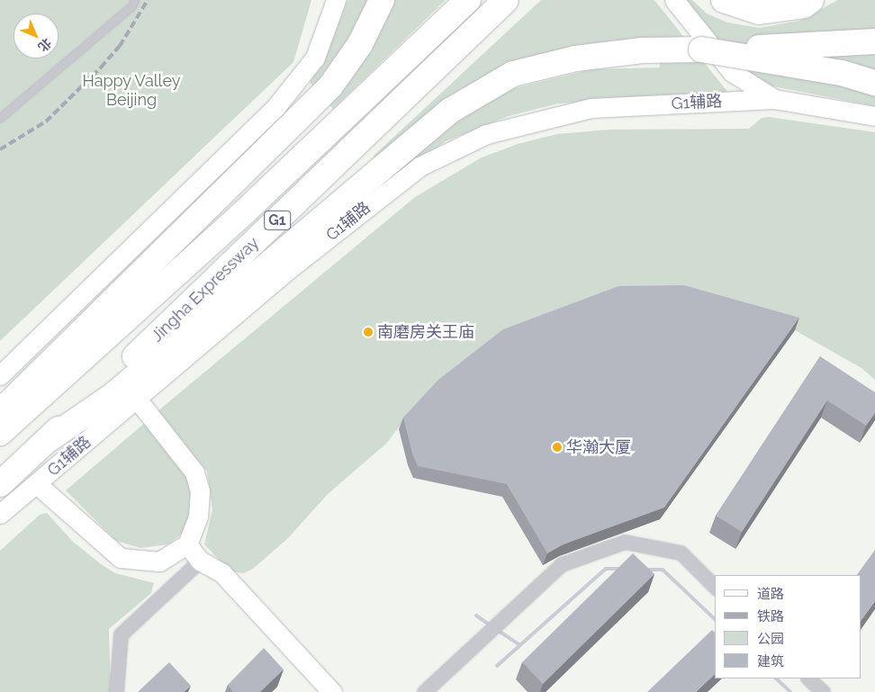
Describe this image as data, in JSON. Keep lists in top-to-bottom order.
{
  "streets": {
    "highway": ["G1", "Jingha Expressway"],
    "street": ["G1辅路"]
  },
  "parks": ["Happy Valley Beijing"],
  "places": ["南磨房关王庙", "华瀚大厦"],
  "legend": [
    "道路",
    "铁路",
    "公园",
    "建筑"
  ],
  "north": "bottom right"
}
